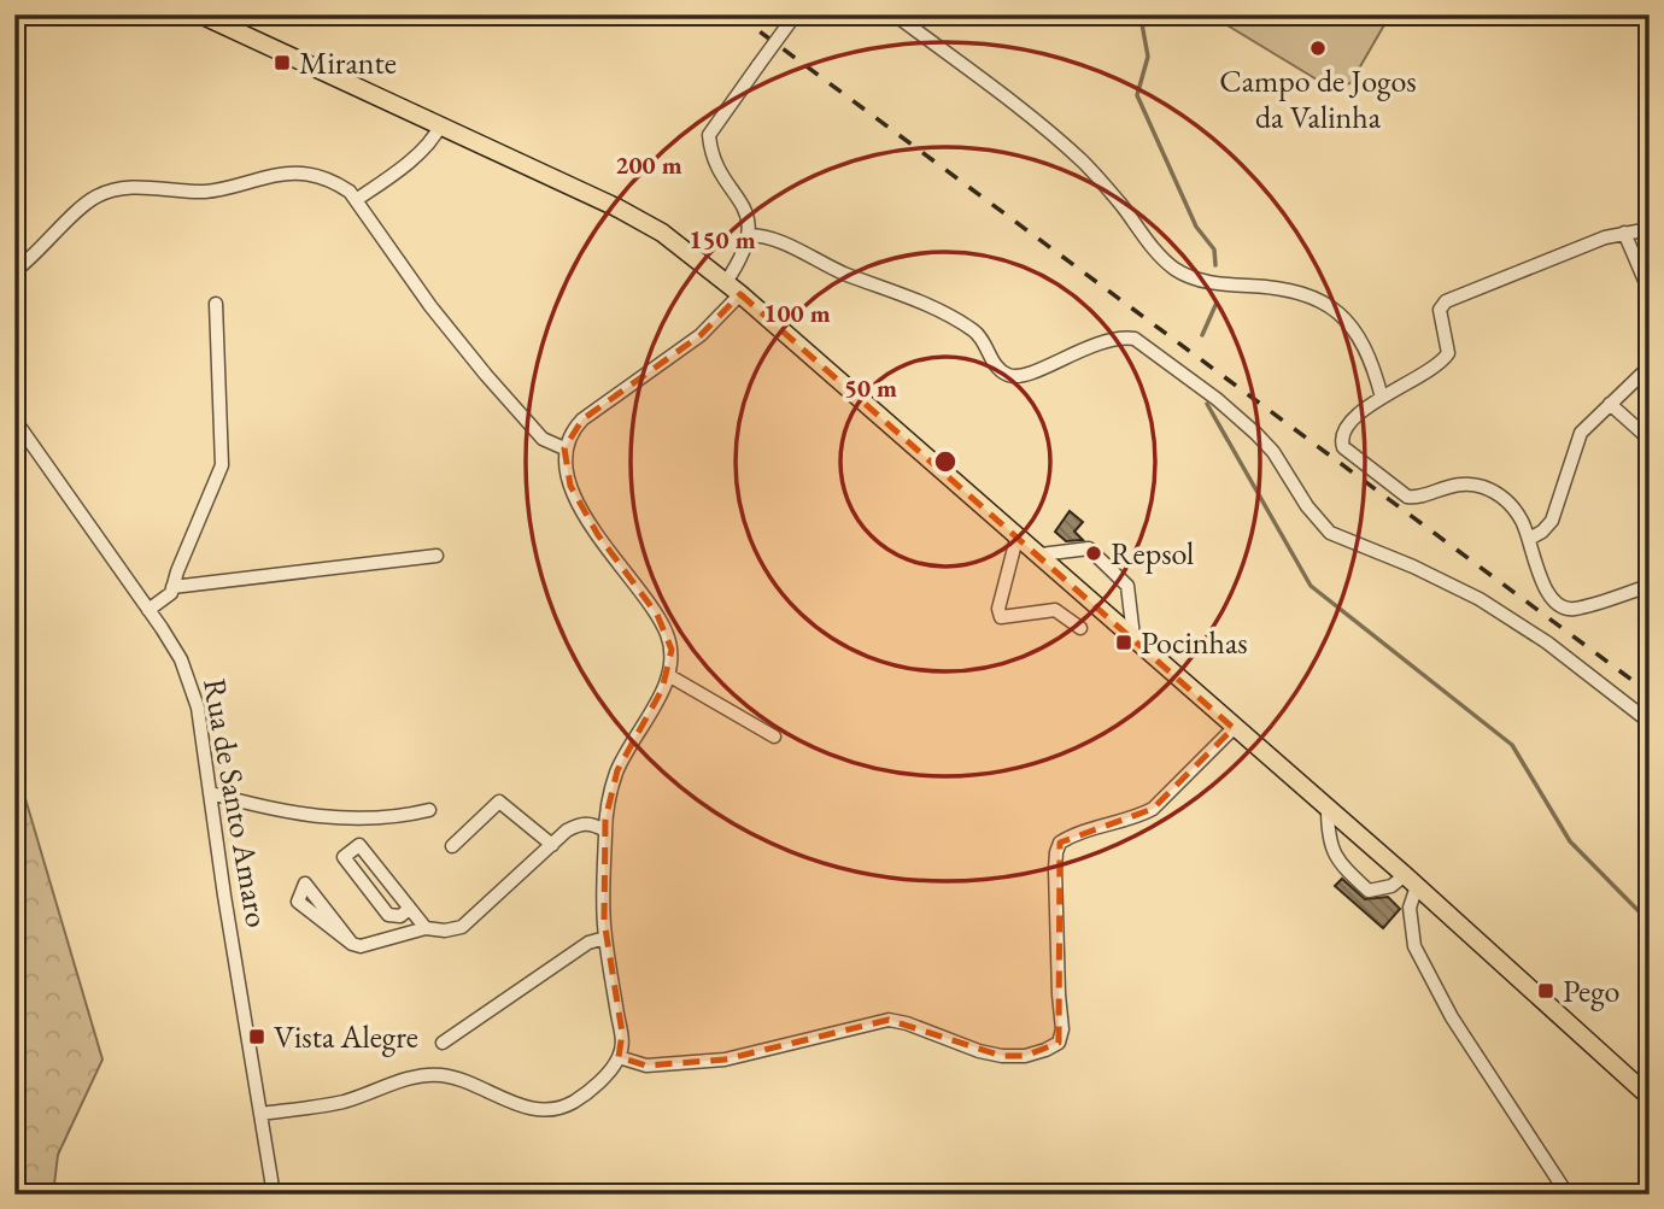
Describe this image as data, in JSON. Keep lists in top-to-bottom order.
{
  "streets": {
    "street": ["Rua de Santo Amaro"]
  },
  "places": {
    "other": ["Campo de Jogos da Valinha", "Repsol"],
    "transit": [
      "Mirante",
      "Pocinhas",
      "Pego",
      "Vista Alegre"
    ]
  },
  "rings": [
    "200 m",
    "150 m",
    "100 m",
    "50 m"
  ]
}
